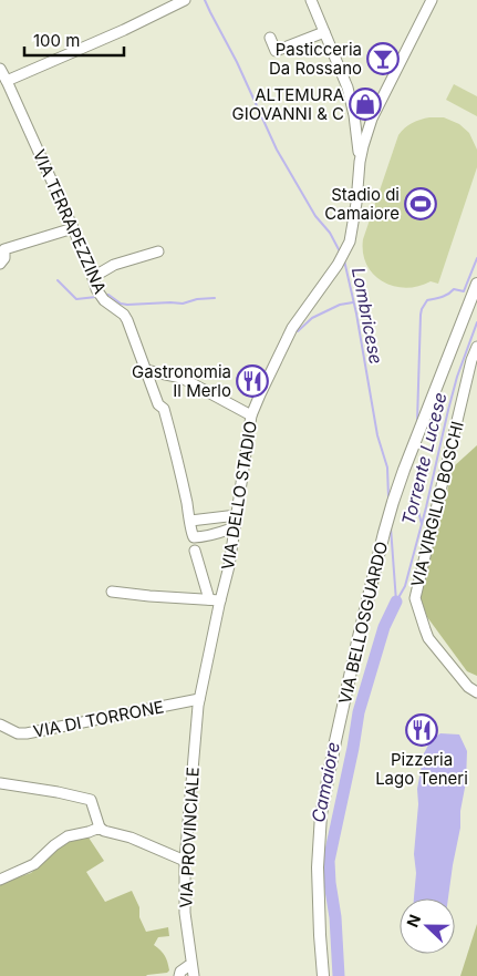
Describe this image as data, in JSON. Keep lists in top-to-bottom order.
{
  "streets": {
    "main road": ["VIA BELLOSGUARDO"],
    "street": [
      "VIA TERRAPEZZINA",
      "VIA DELLO STADIO",
      "VIA VIRGILIO BOSCHI",
      "VIA DI TORRONE",
      "VIA PROVINCIALE"
    ]
  },
  "crossings": [
    ["VIA DELLO STADIO", "VIA DI TORRONE"],
    ["VIA DELLO STADIO", "VIA PROVINCIALE"],
    ["VIA DI TORRONE", "VIA PROVINCIALE"]
  ],
  "water": ["Lombricese", "Torrente Lucese", "Camaiore"],
  "places": {
    "bar": ["Pasticceria Da Rossano"],
    "shop": ["ALTEMURA GIOVANNI & C"],
    "sports": ["Stadio di Camaiore"],
    "restaurant": ["Gastronomia Il Merlo", "Pizzeria Lago Teneri"]
  },
  "scale_bar": "100 m",
  "north": "left"
}
